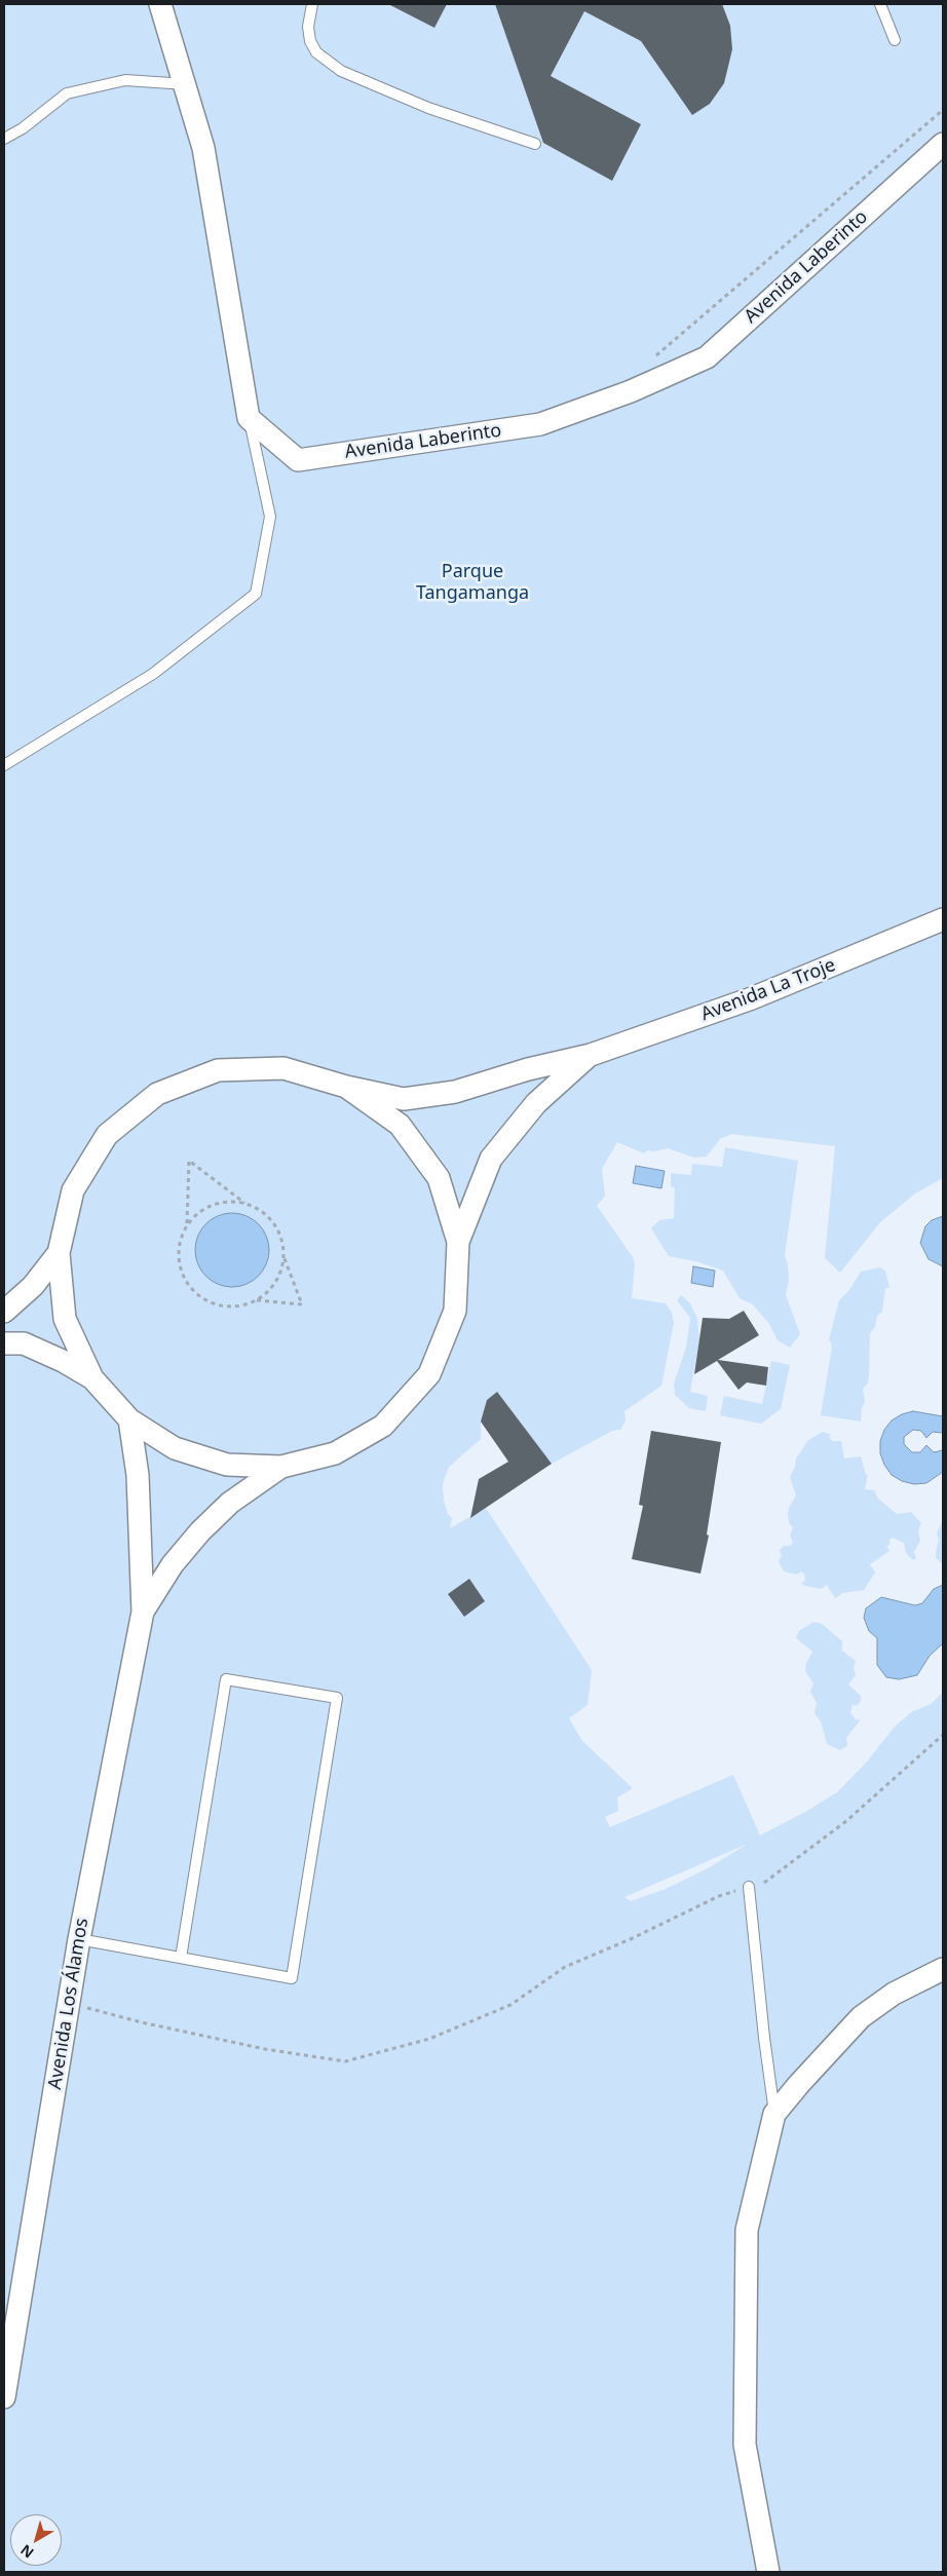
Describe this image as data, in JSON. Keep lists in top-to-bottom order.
{
  "streets": {
    "street": ["Avenida Laberinto", "Avenida La Troje", "Avenida Los Álamos"]
  },
  "parks": ["Parque Tangamanga"],
  "north": "bottom left"
}
